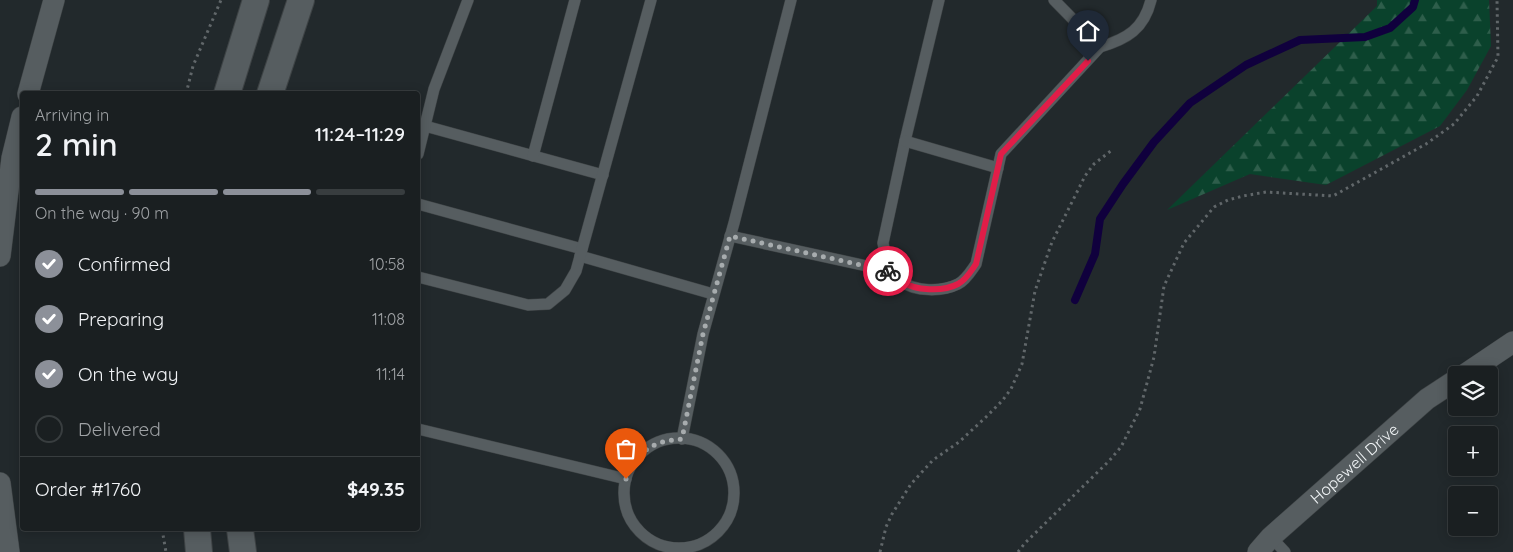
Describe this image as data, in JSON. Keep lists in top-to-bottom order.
{
  "streets": {
    "street": ["Hopewell Drive"]
  },
  "page": {
    "heading": ["2 min", "Arriving in", "11:24–11:29"],
    "panel": ["Order #1760", "$49.35"],
    "bar": "On the way · 90 m",
    "list": [
      ["Confirmed", "10:58"],
      ["Preparing", "11:08"],
      ["On the way", "11:14"],
      "Delivered"
    ],
    "map_buttons": ["+", "−"]
  }
}
